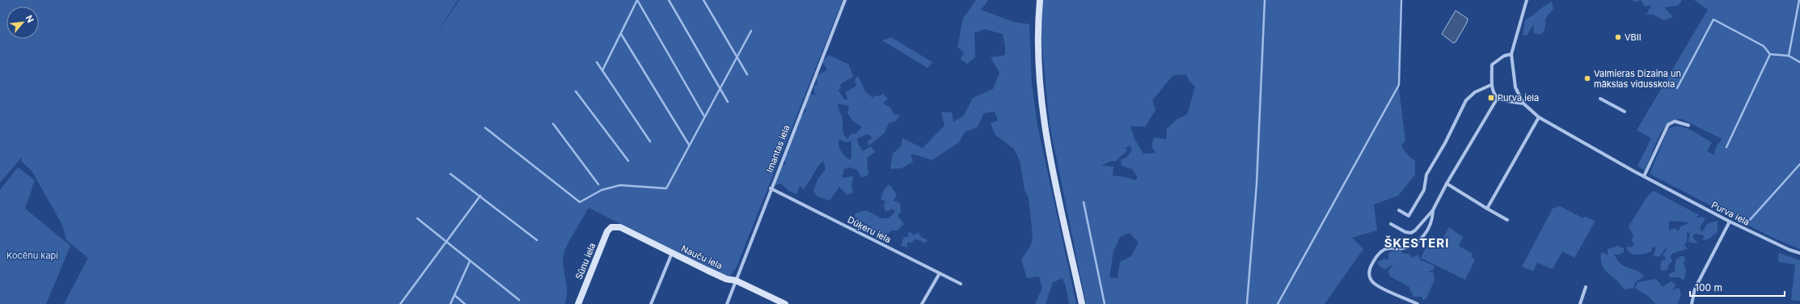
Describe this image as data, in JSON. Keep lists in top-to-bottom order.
{
  "streets": {
    "street": [
      "Imantas iela",
      "Purva iela",
      "Dūķeru iela",
      "Nauču iela",
      "Sūnu iela"
    ]
  },
  "crossings": [
    ["Imantas iela", "Dūķeru iela"],
    ["Imantas iela", "Nauču iela"],
    ["Nauču iela", "Sūnu iela"]
  ],
  "districts": ["ŠĶESTERI"],
  "parks": ["Kocēnu kapi"],
  "places": {
    "other": ["VBII", "Valmieras Dizaina un mākslas vidusskola"],
    "transit": ["Purva iela"]
  },
  "scale_bar": "100 m",
  "north": "top right"
}
